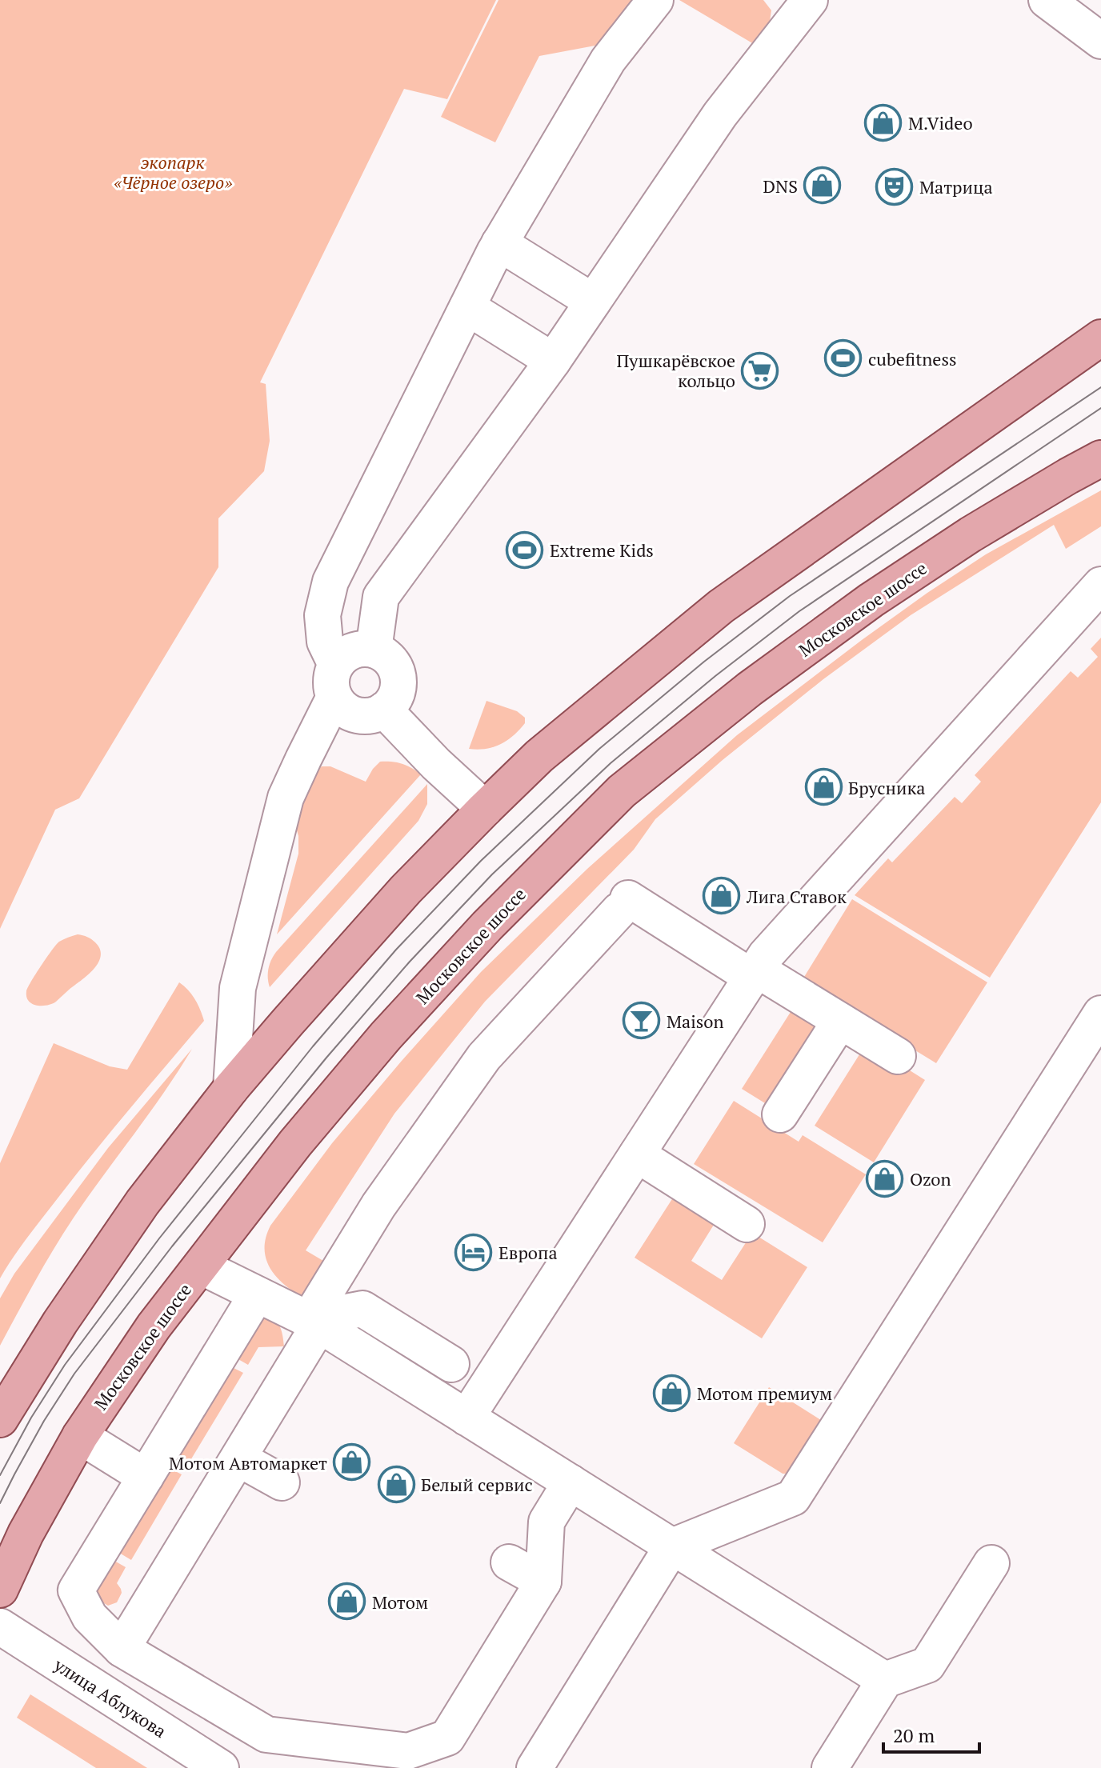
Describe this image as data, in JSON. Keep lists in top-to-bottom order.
{
  "streets": {
    "main road": ["Московское шоссе"],
    "street": ["улица Аблукова"]
  },
  "parks": ["экопарк «Чёрное озеро»"],
  "places": {
    "shop": [
      "M.Video",
      "DNS",
      "Брусника",
      "Лига Ставок",
      "Ozon",
      "Мотом премиум",
      "Мотом Автомаркет",
      "Белый сервис",
      "Мотом"
    ],
    "theatre": ["Матрица"],
    "sports": ["cubefitness", "Extreme Kids"],
    "supermarket": ["Пушкарёвское кольцо"],
    "bar": ["Maison"],
    "hotel": ["Европа"]
  },
  "scale_bar": "20 m"
}
